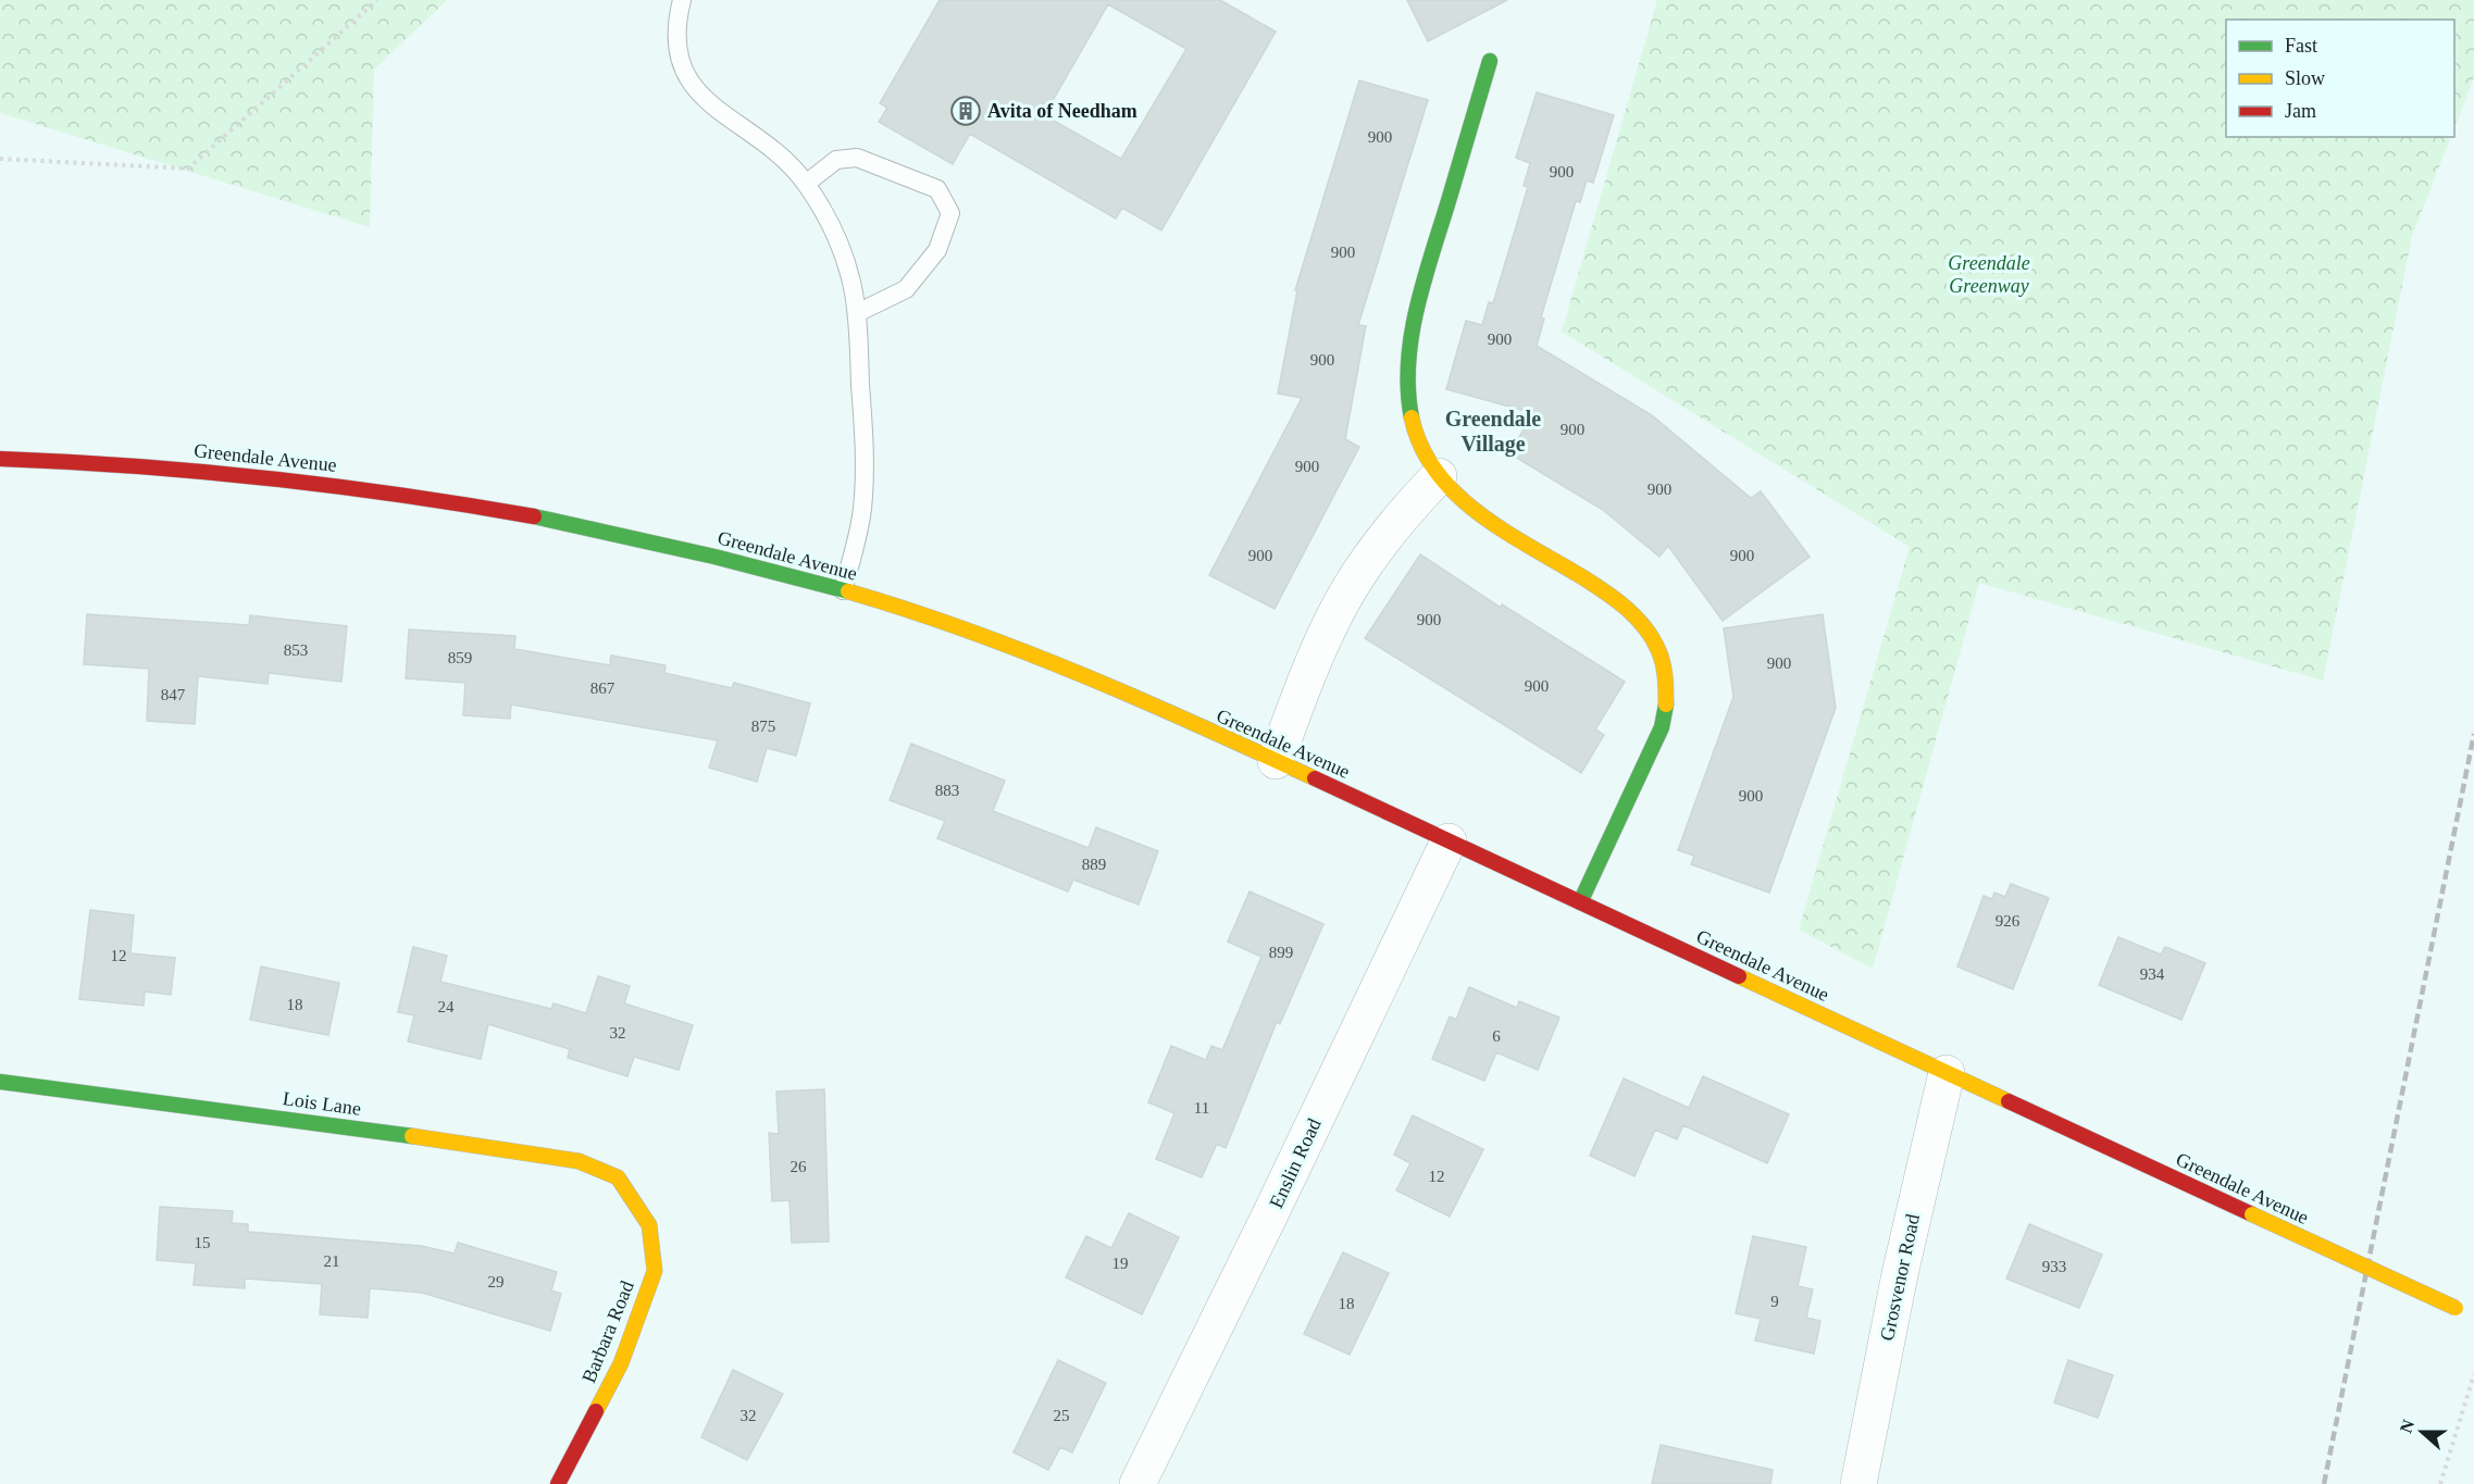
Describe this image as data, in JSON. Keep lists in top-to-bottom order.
{
  "streets": {
    "main road": ["Greendale Avenue", "Lois Lane", "Barbara Road"],
    "street": ["Enslin Road", "Grosvenor Road"]
  },
  "crossings": [
    ["Greendale Avenue", "Enslin Road"],
    ["Greendale Avenue", "Grosvenor Road"],
    ["Lois Lane", "Barbara Road"]
  ],
  "districts": ["Greendale Village"],
  "parks": ["Greendale Greenway"],
  "places": {
    "building": ["Avita of Needham"]
  },
  "house_numbers": [
    "900",
    "900",
    "900",
    "900",
    "900",
    "900",
    "900",
    "900",
    "900",
    "900",
    "900",
    "853",
    "859",
    "900",
    "900",
    "867",
    "847",
    "875",
    "883",
    "900",
    "889",
    "926",
    "899",
    "12",
    "934",
    "18",
    "24",
    "32",
    "6",
    "11",
    "26",
    "12",
    "15",
    "21",
    "19",
    "933",
    "29",
    "9",
    "18",
    "32",
    "25"
  ],
  "legend": ["Fast", "Slow", "Jam"],
  "north": "left"
}
